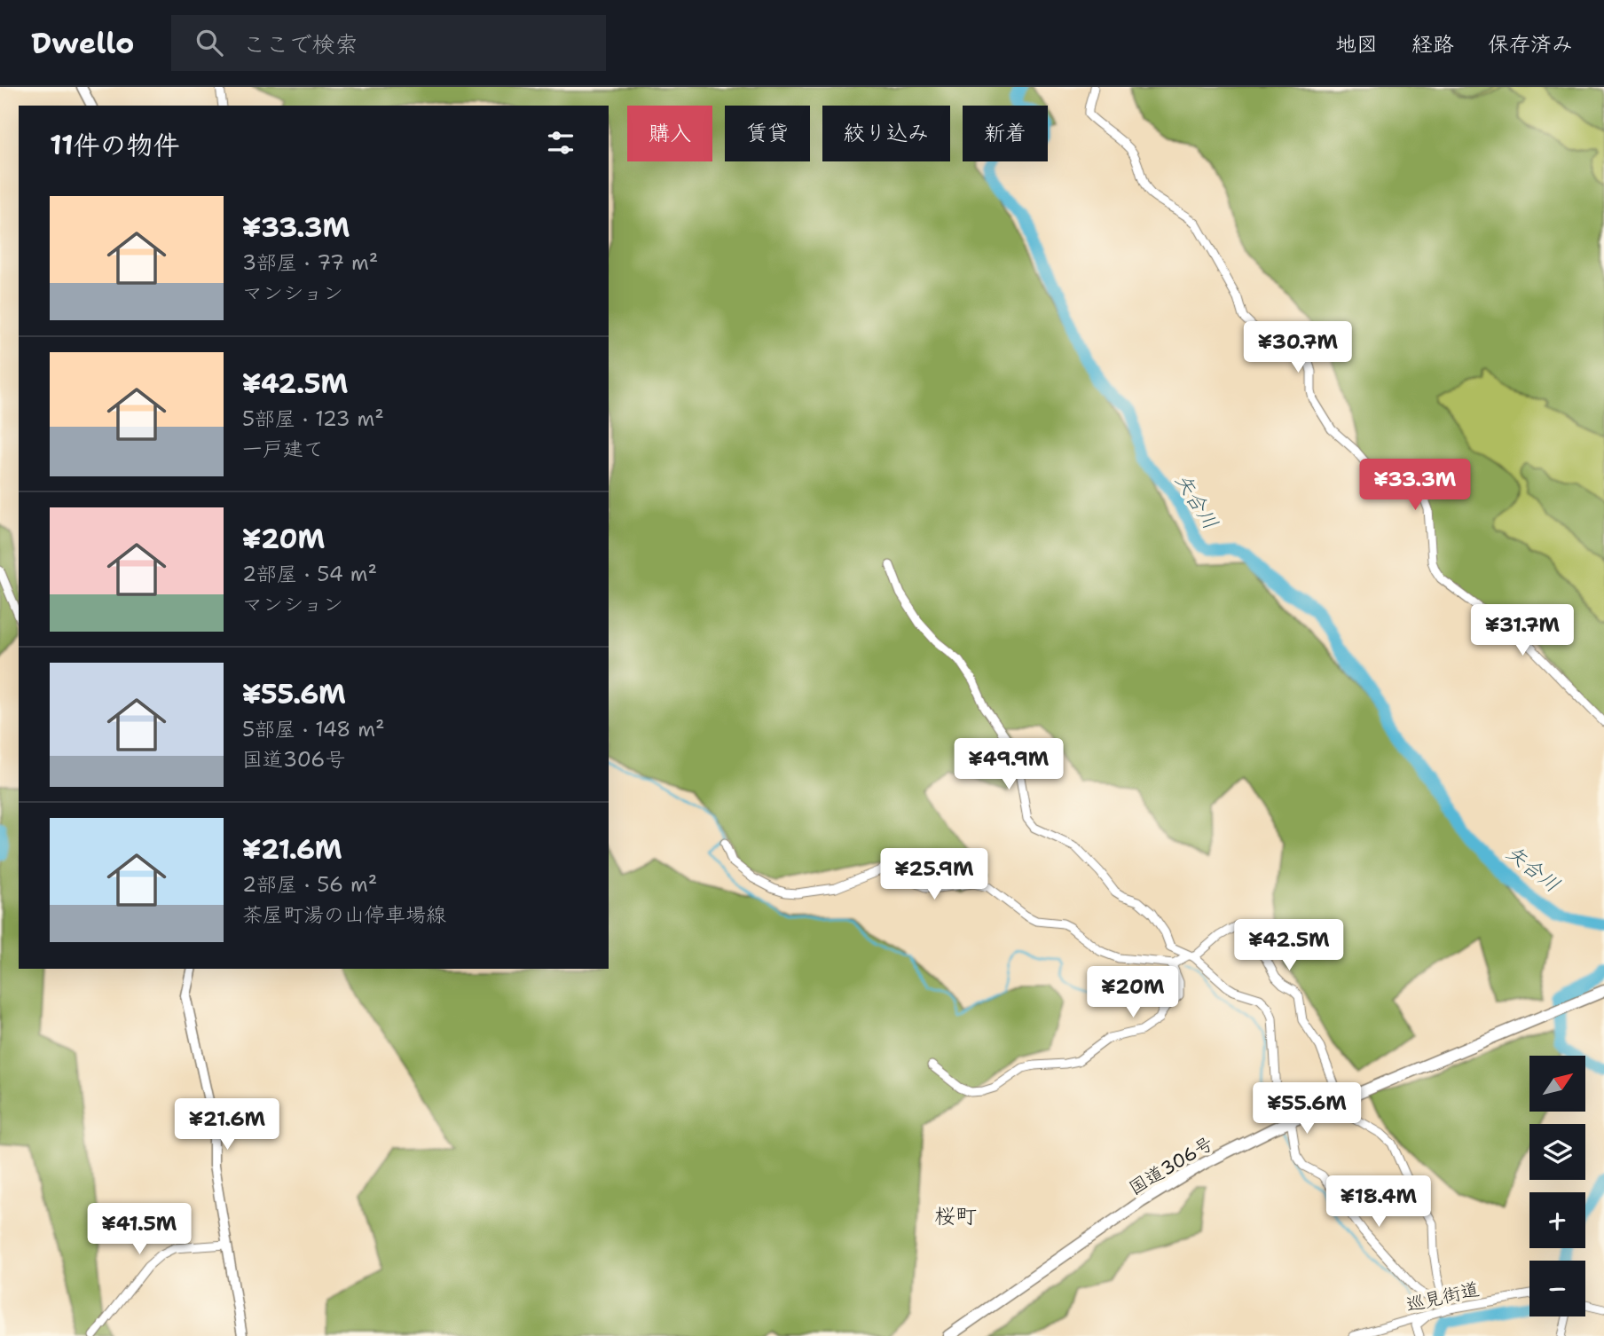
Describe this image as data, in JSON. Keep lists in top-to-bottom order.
{
  "streets": {
    "highway": ["国道306号"],
    "street": ["巡見街道"]
  },
  "districts": ["桜町"],
  "water": ["矢合川"],
  "north": "top right",
  "page": {
    "header": "Dwello",
    "search": "ここで検索",
    "nav": ["地図", "経路", "保存済み"],
    "chip": [
      "購入",
      "賃貸",
      "絞り込み",
      "新着"
    ],
    "heading": "11件の物件",
    "list": [
      {
        "name": "¥33.3M",
        "note": "3部屋 · 77 m² · マンション"
      },
      {
        "name": "¥42.5M",
        "note": "5部屋 · 123 m² · 一戸建て"
      },
      {
        "name": "¥20M",
        "note": "2部屋 · 54 m² · マンション"
      },
      {
        "name": "¥55.6M",
        "note": "5部屋 · 148 m² · 国道306号"
      },
      {
        "name": "¥21.6M",
        "note": "2部屋 · 56 m² · 茶屋町湯の山停車場線"
      }
    ],
    "price": [
      "¥30.7M",
      "¥33.3M",
      "¥31.7M",
      "¥49.9M",
      "¥25.9M",
      "¥42.5M",
      "¥20M",
      "¥55.6M",
      "¥21.6M",
      "¥18.4M",
      "¥41.5M"
    ],
    "map_buttons": ["+", "−"]
  }
}
